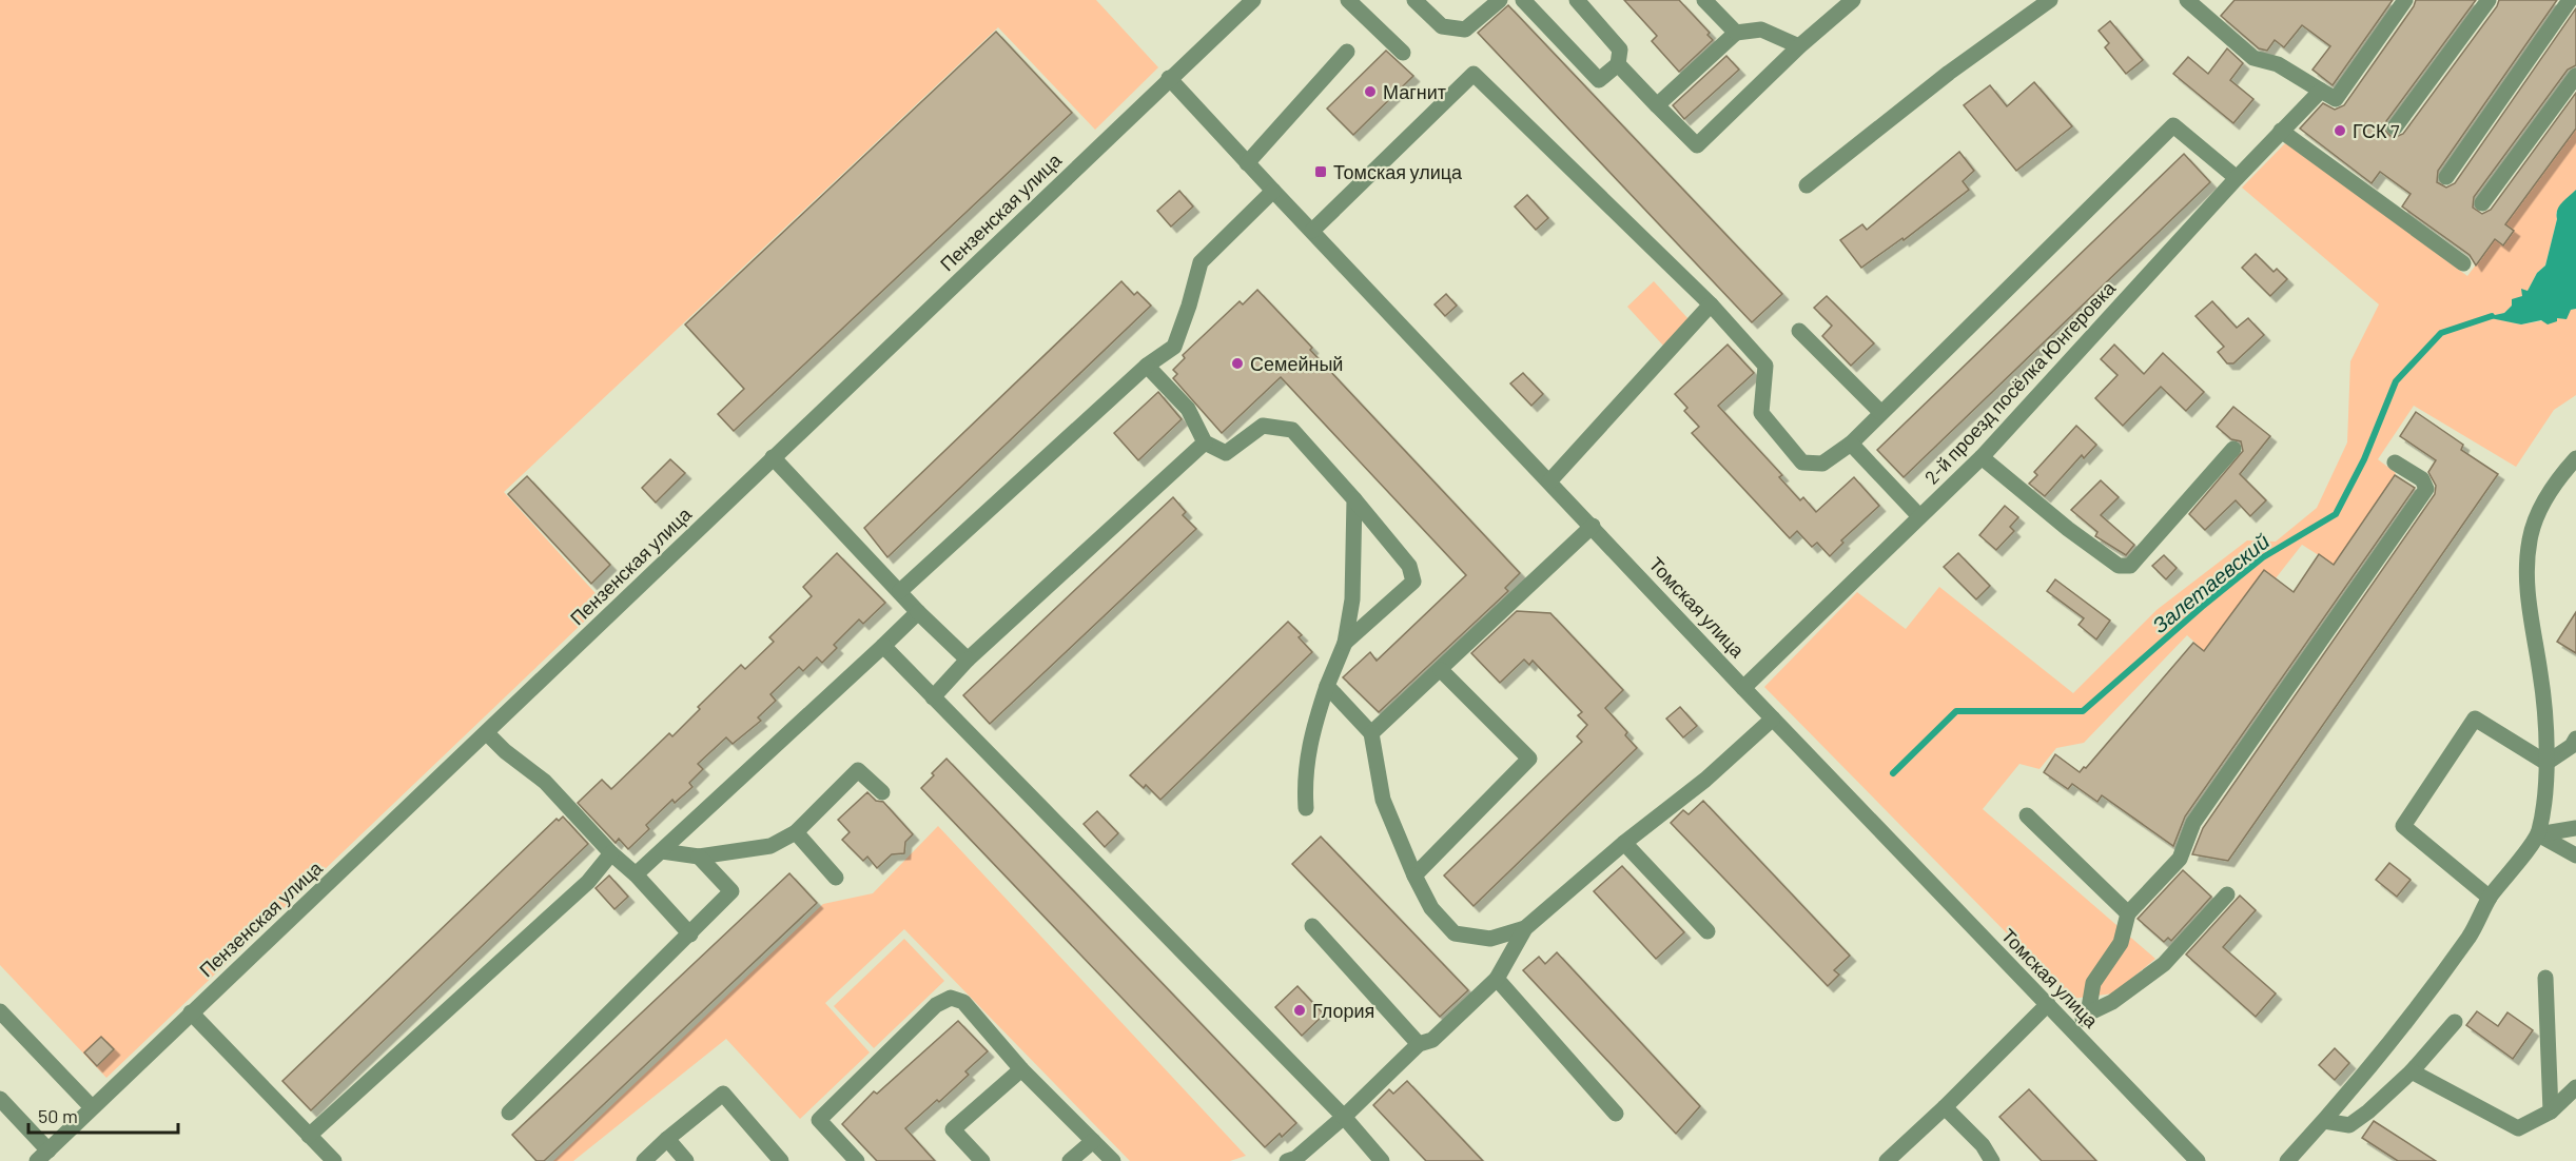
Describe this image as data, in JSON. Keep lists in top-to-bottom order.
{
  "streets": {
    "street": ["Пензенская улица", "2-й проезд посёлка Юнгеровка", "Томская улица"]
  },
  "crossings": [
    ["Пензенская улица", "Томская улица"],
    ["2-й проезд посёлка Юнгеровка", "Томская улица"]
  ],
  "water": ["Залетаевский"],
  "places": {
    "other": [
      "Магнит",
      "ГСК 7",
      "Семейный",
      "Глория"
    ],
    "transit": ["Томская улица"]
  },
  "scale_bar": "50 m"
}
